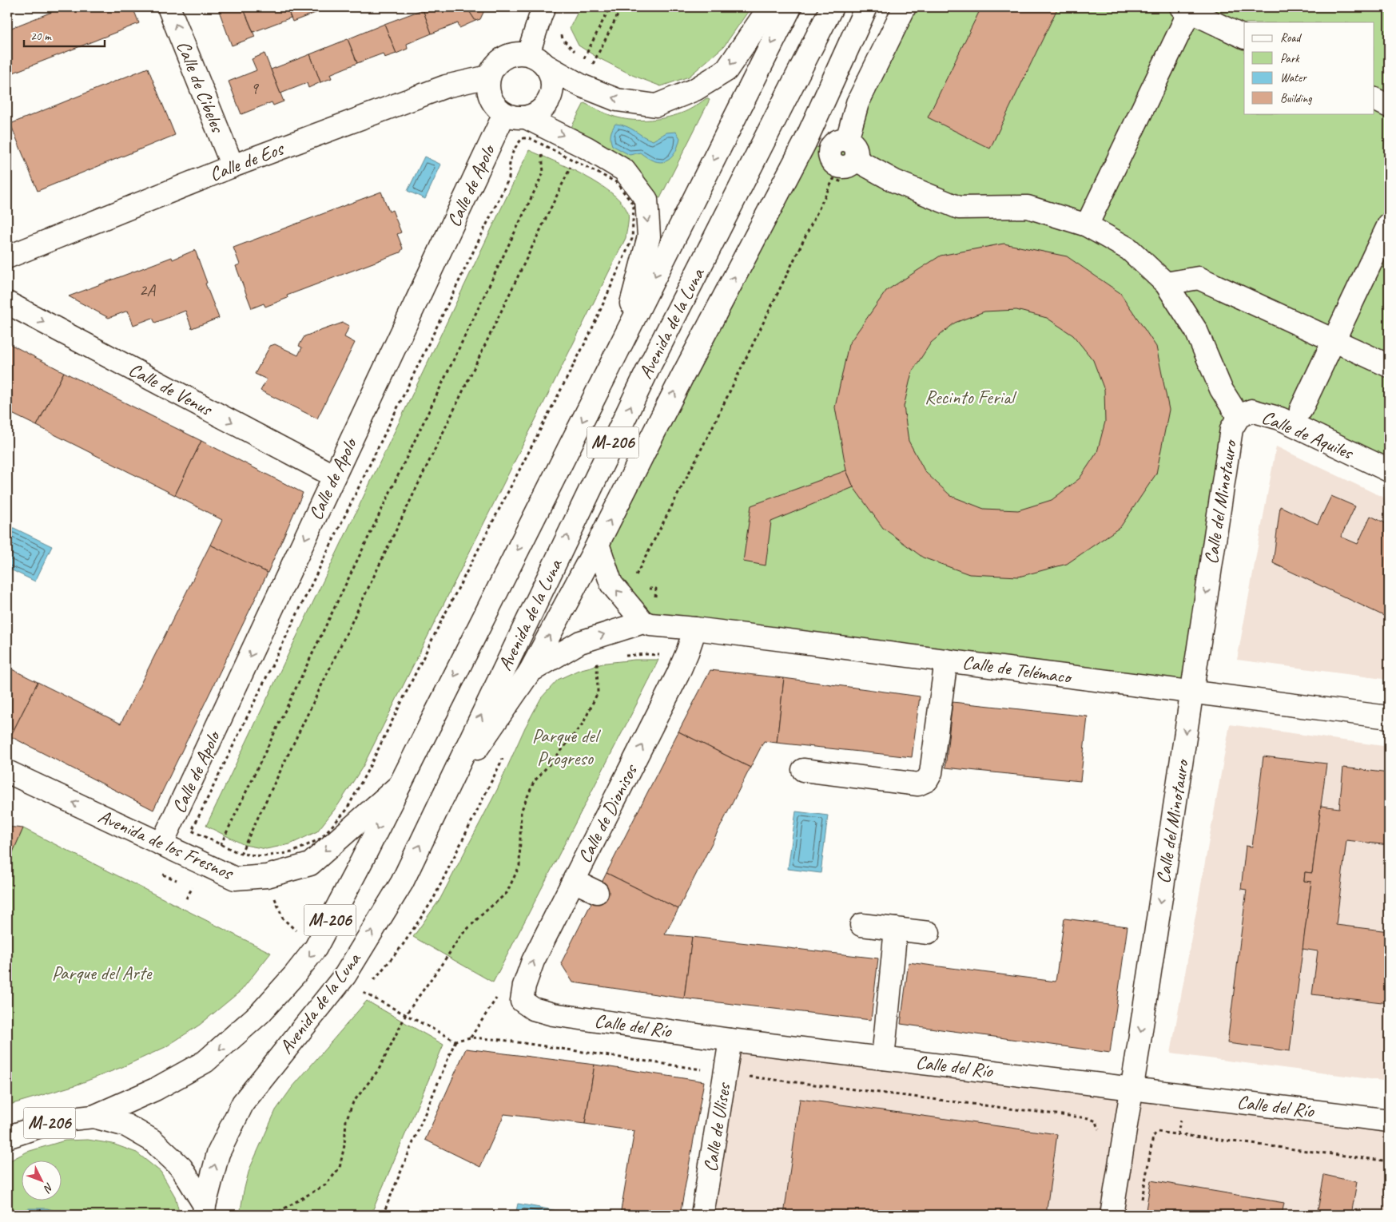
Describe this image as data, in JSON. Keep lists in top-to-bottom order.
{
  "streets": {
    "street": [
      "Calle de Cibeles",
      "Calle de Eos",
      "Calle de Apolo",
      "Avenida de la Luna",
      "Calle de Venus",
      "Calle de Aquiles",
      "M-206",
      "Calle del Minotauro",
      "Calle de Telémaco",
      "Calle de Dionisos",
      "Avenida de los Fresnos",
      "Calle del Río",
      "Calle de Ulises"
    ]
  },
  "crossings": [
    ["Calle de Cibeles", "Calle de Eos"],
    ["Calle de Eos", "Calle de Apolo"],
    ["Calle de Apolo", "Calle de Venus"],
    ["Calle de Apolo", "Avenida de los Fresnos"],
    ["Avenida de la Luna", "M-206"],
    ["Avenida de la Luna", "Avenida de los Fresnos"],
    ["Calle de Aquiles", "Calle del Minotauro"],
    ["Calle del Minotauro", "Calle de Telémaco"],
    ["Calle del Minotauro", "Calle del Río"],
    ["Calle de Telémaco", "Calle de Dionisos"],
    ["Calle de Dionisos", "Calle del Río"],
    ["Calle del Río", "Calle de Ulises"]
  ],
  "one_way": [
    "Calle de Cibeles",
    "Calle de Apolo",
    "Calle de Venus",
    "Calle del Minotauro",
    "Avenida de los Fresnos"
  ],
  "parks": ["Recinto Ferial", "Parque del Progreso", "Parque del Arte"],
  "house_numbers": ["9", "2A"],
  "legend": [
    "Road",
    "Park",
    "Water",
    "Building"
  ],
  "scale_bar": "20 m",
  "north": "bottom right"
}
